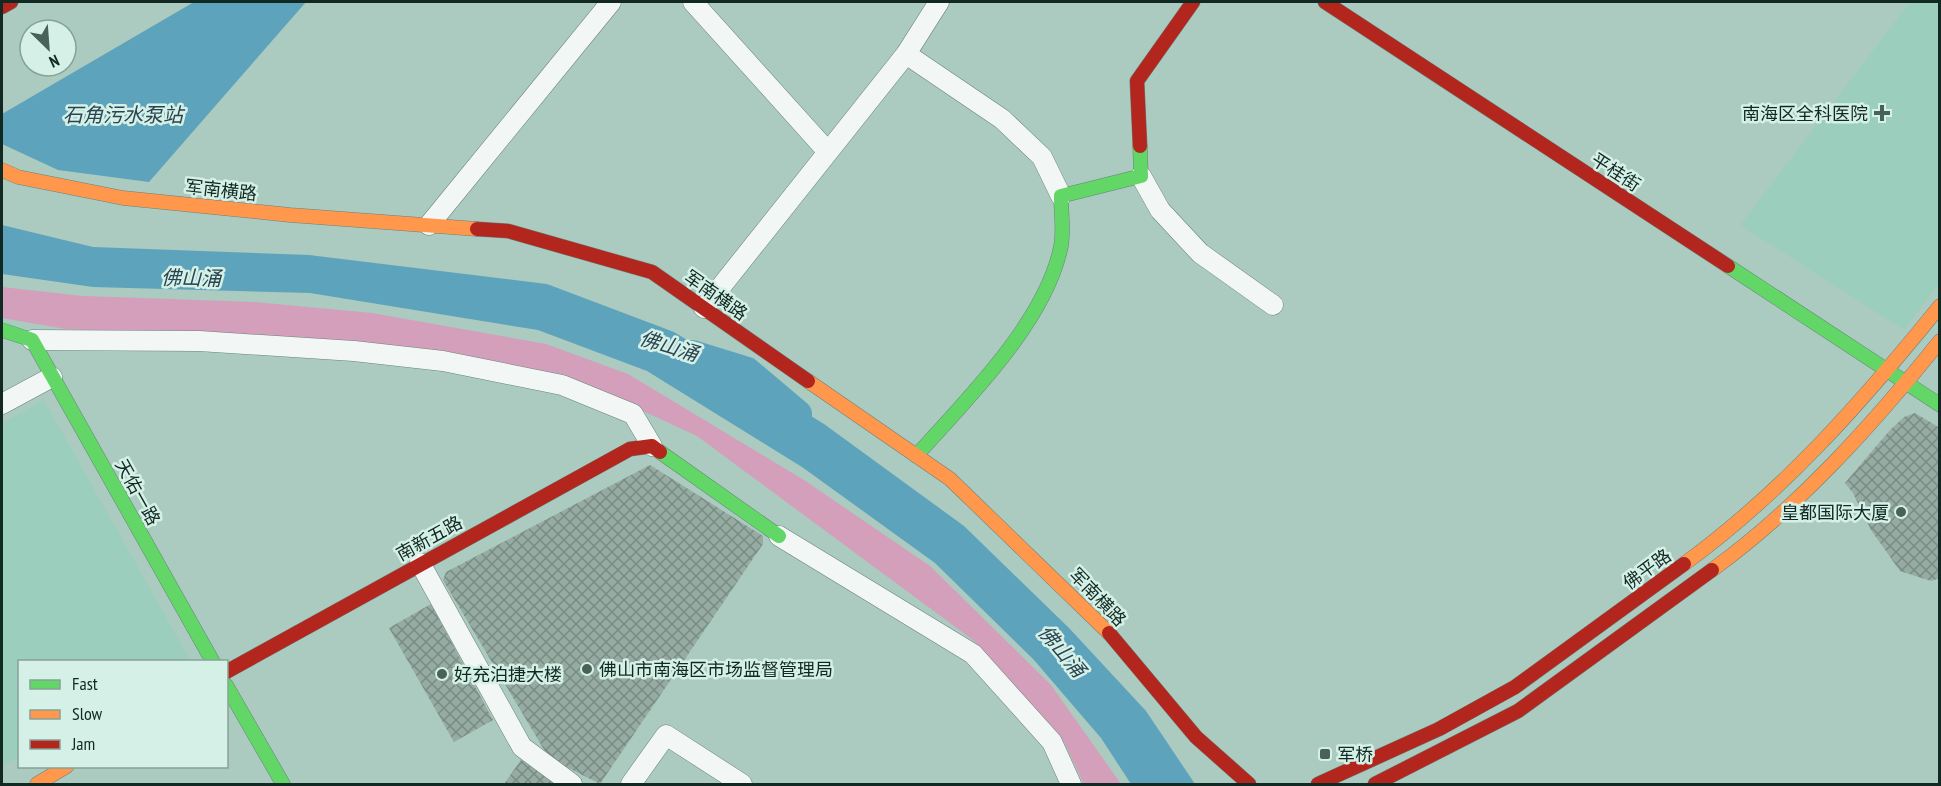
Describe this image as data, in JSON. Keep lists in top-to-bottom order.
{
  "streets": {
    "street": [
      "平桂街",
      "军南横路",
      "天佑一路",
      "南新五路",
      "佛平路"
    ]
  },
  "crossings": [
    ["平桂街", "佛平路"]
  ],
  "water": ["石角污水泵站", "佛山涌"],
  "places": {
    "health": ["南海区全科医院"],
    "other": ["皇都国际大厦", "佛山市南海区市场监督管理局", "好充泊捷大楼"],
    "transit": ["军桥"]
  },
  "legend": ["Fast", "Slow", "Jam"],
  "north": "bottom right"
}
